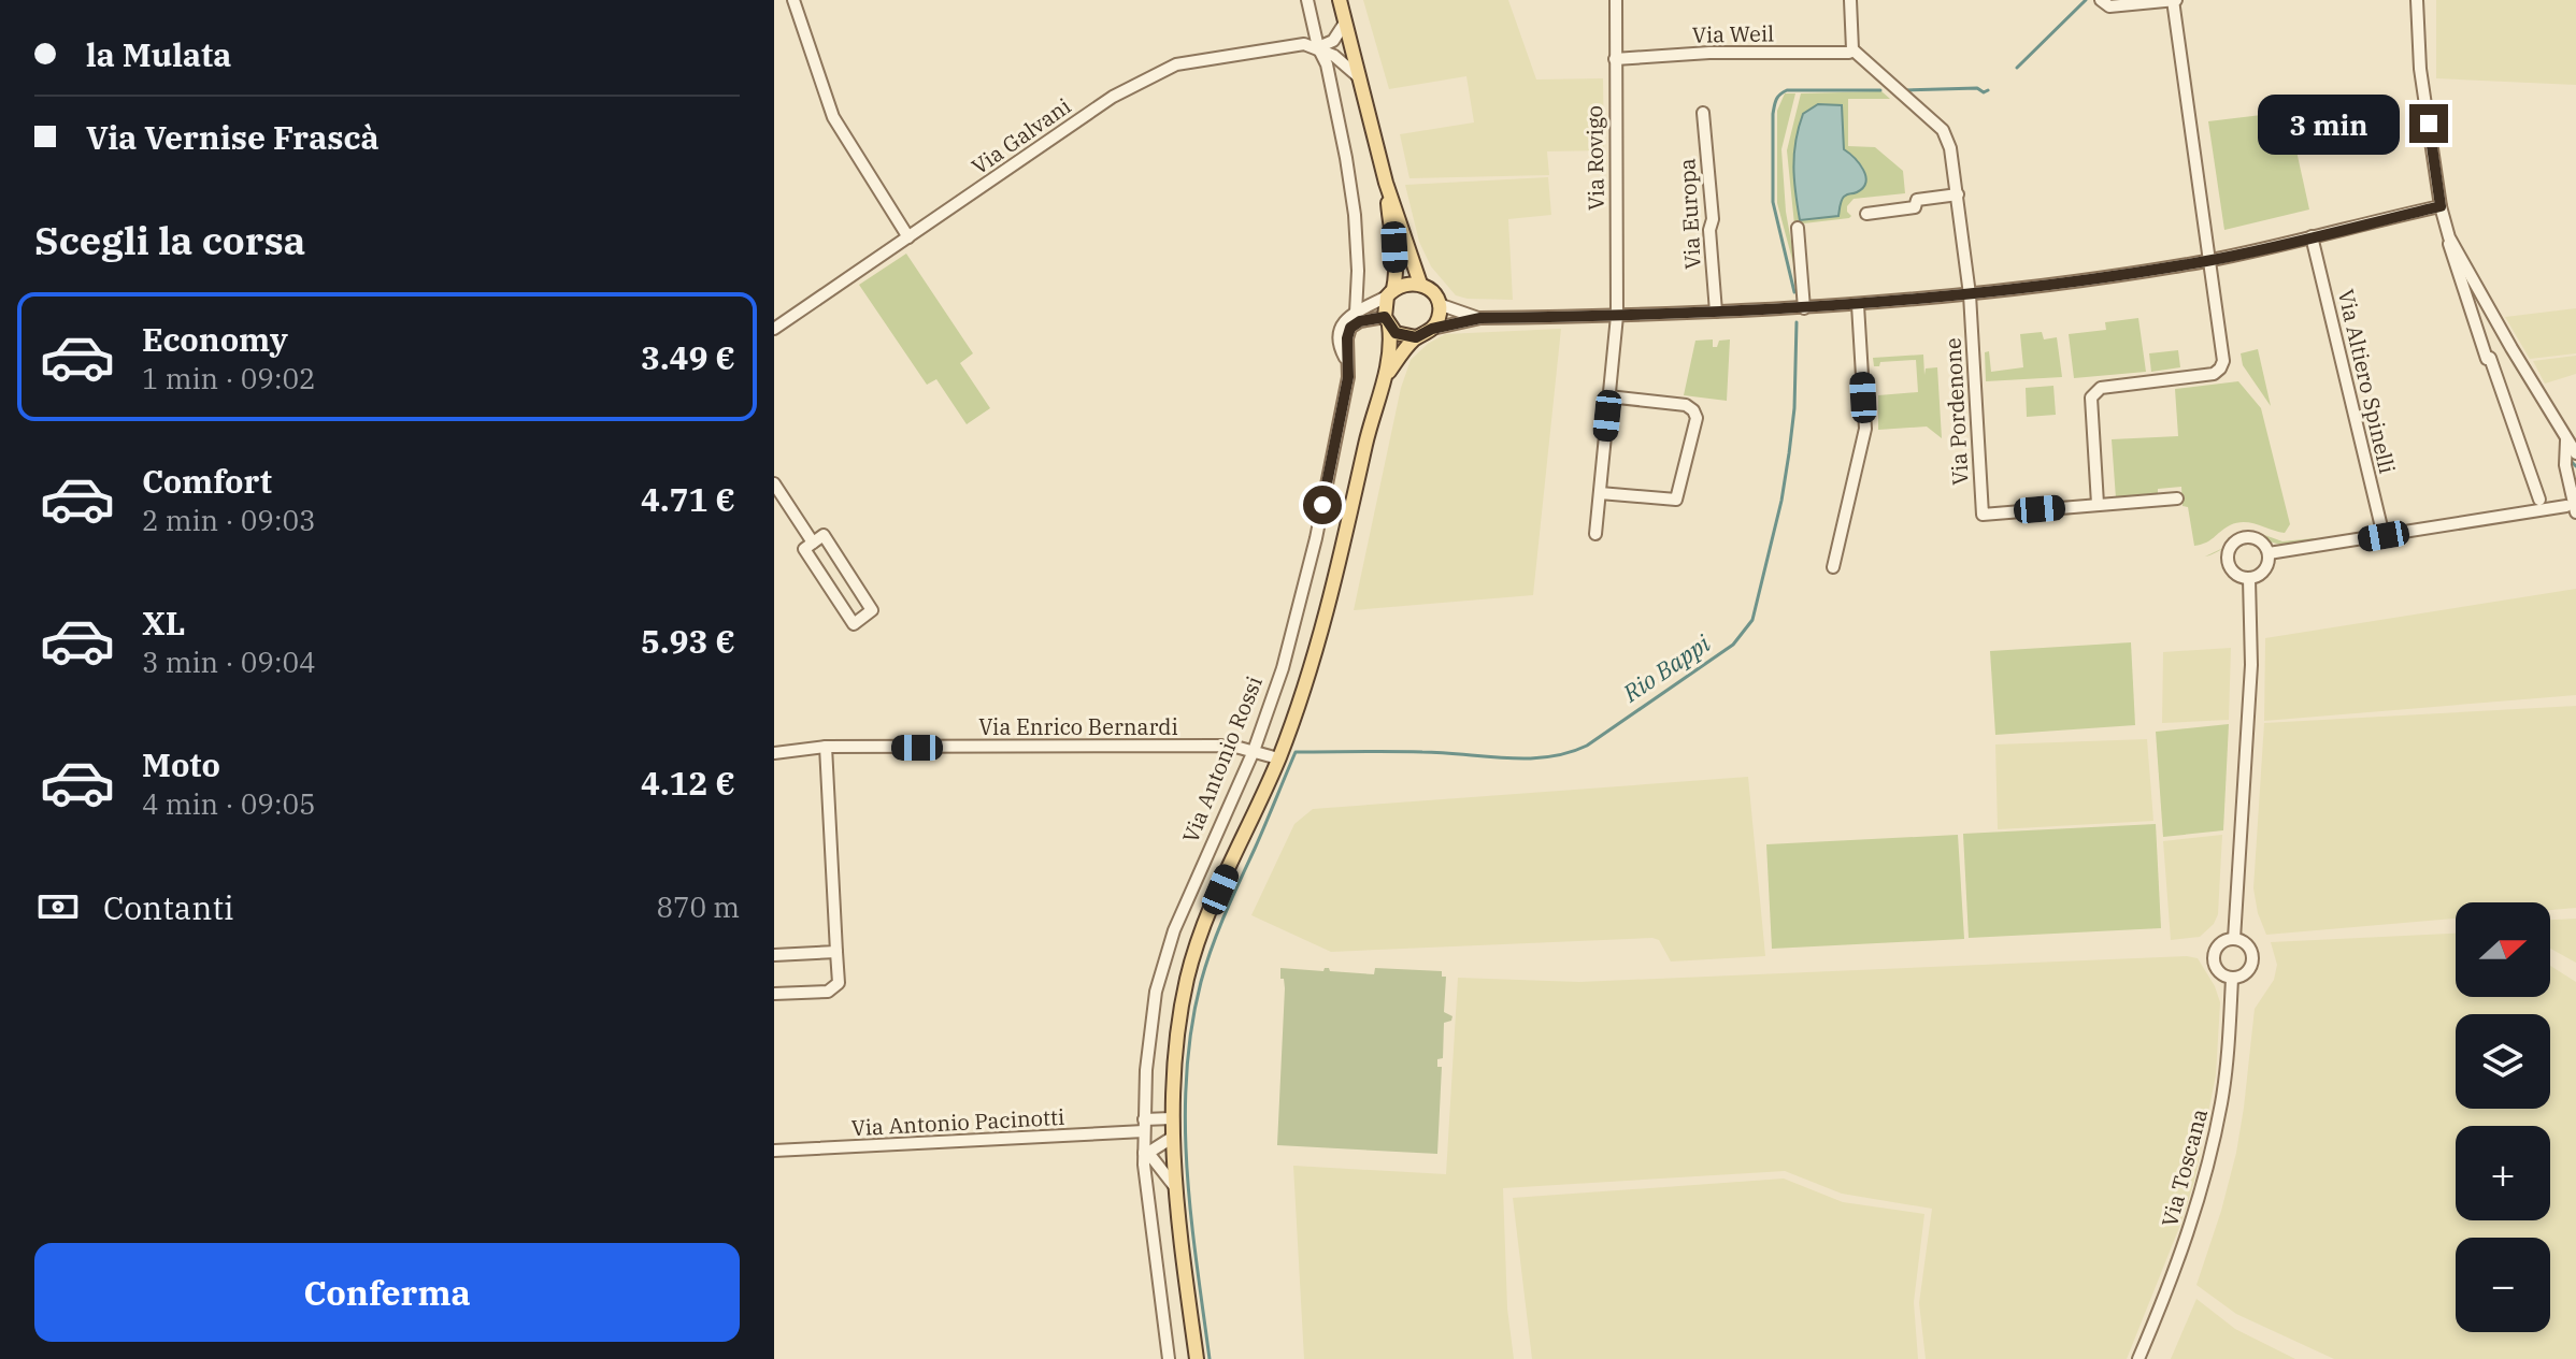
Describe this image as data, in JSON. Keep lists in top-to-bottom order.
{
  "streets": {
    "street": [
      "Via Weil",
      "Via Galvani",
      "Via Rovigo",
      "Via Europa",
      "Via Altiero Spinelli",
      "Via Pordenone",
      "Via Enrico Bernardi",
      "Via Antonio Rossi",
      "Via Antonio Pacinotti",
      "Via Toscana"
    ]
  },
  "crossings": [
    ["Via Weil", "Via Rovigo"],
    ["Via Galvani", "Via Antonio Rossi"],
    ["Via Enrico Bernardi", "Via Antonio Rossi"],
    ["Via Antonio Rossi", "Via Antonio Pacinotti"]
  ],
  "water": ["Rio Bappi"],
  "north": "right",
  "page": {
    "banner": ["la Mulata", "Via Vernise Frascà"],
    "bubble": "3 min",
    "heading": "Scegli la corsa",
    "list": [
      {
        "name": "Economy",
        "note": "1 min · 09:02",
        "value": "3.49 €"
      },
      {
        "name": "Comfort",
        "note": "2 min · 09:03",
        "value": "4.71 €"
      },
      {
        "name": "XL",
        "note": "3 min · 09:04",
        "value": "5.93 €"
      },
      {
        "name": "Moto",
        "note": "4 min · 09:05",
        "value": "4.12 €"
      }
    ],
    "pay": ["Contanti", "870 m"],
    "map_buttons": ["+", "−"],
    "buttons": "Conferma"
  }
}
